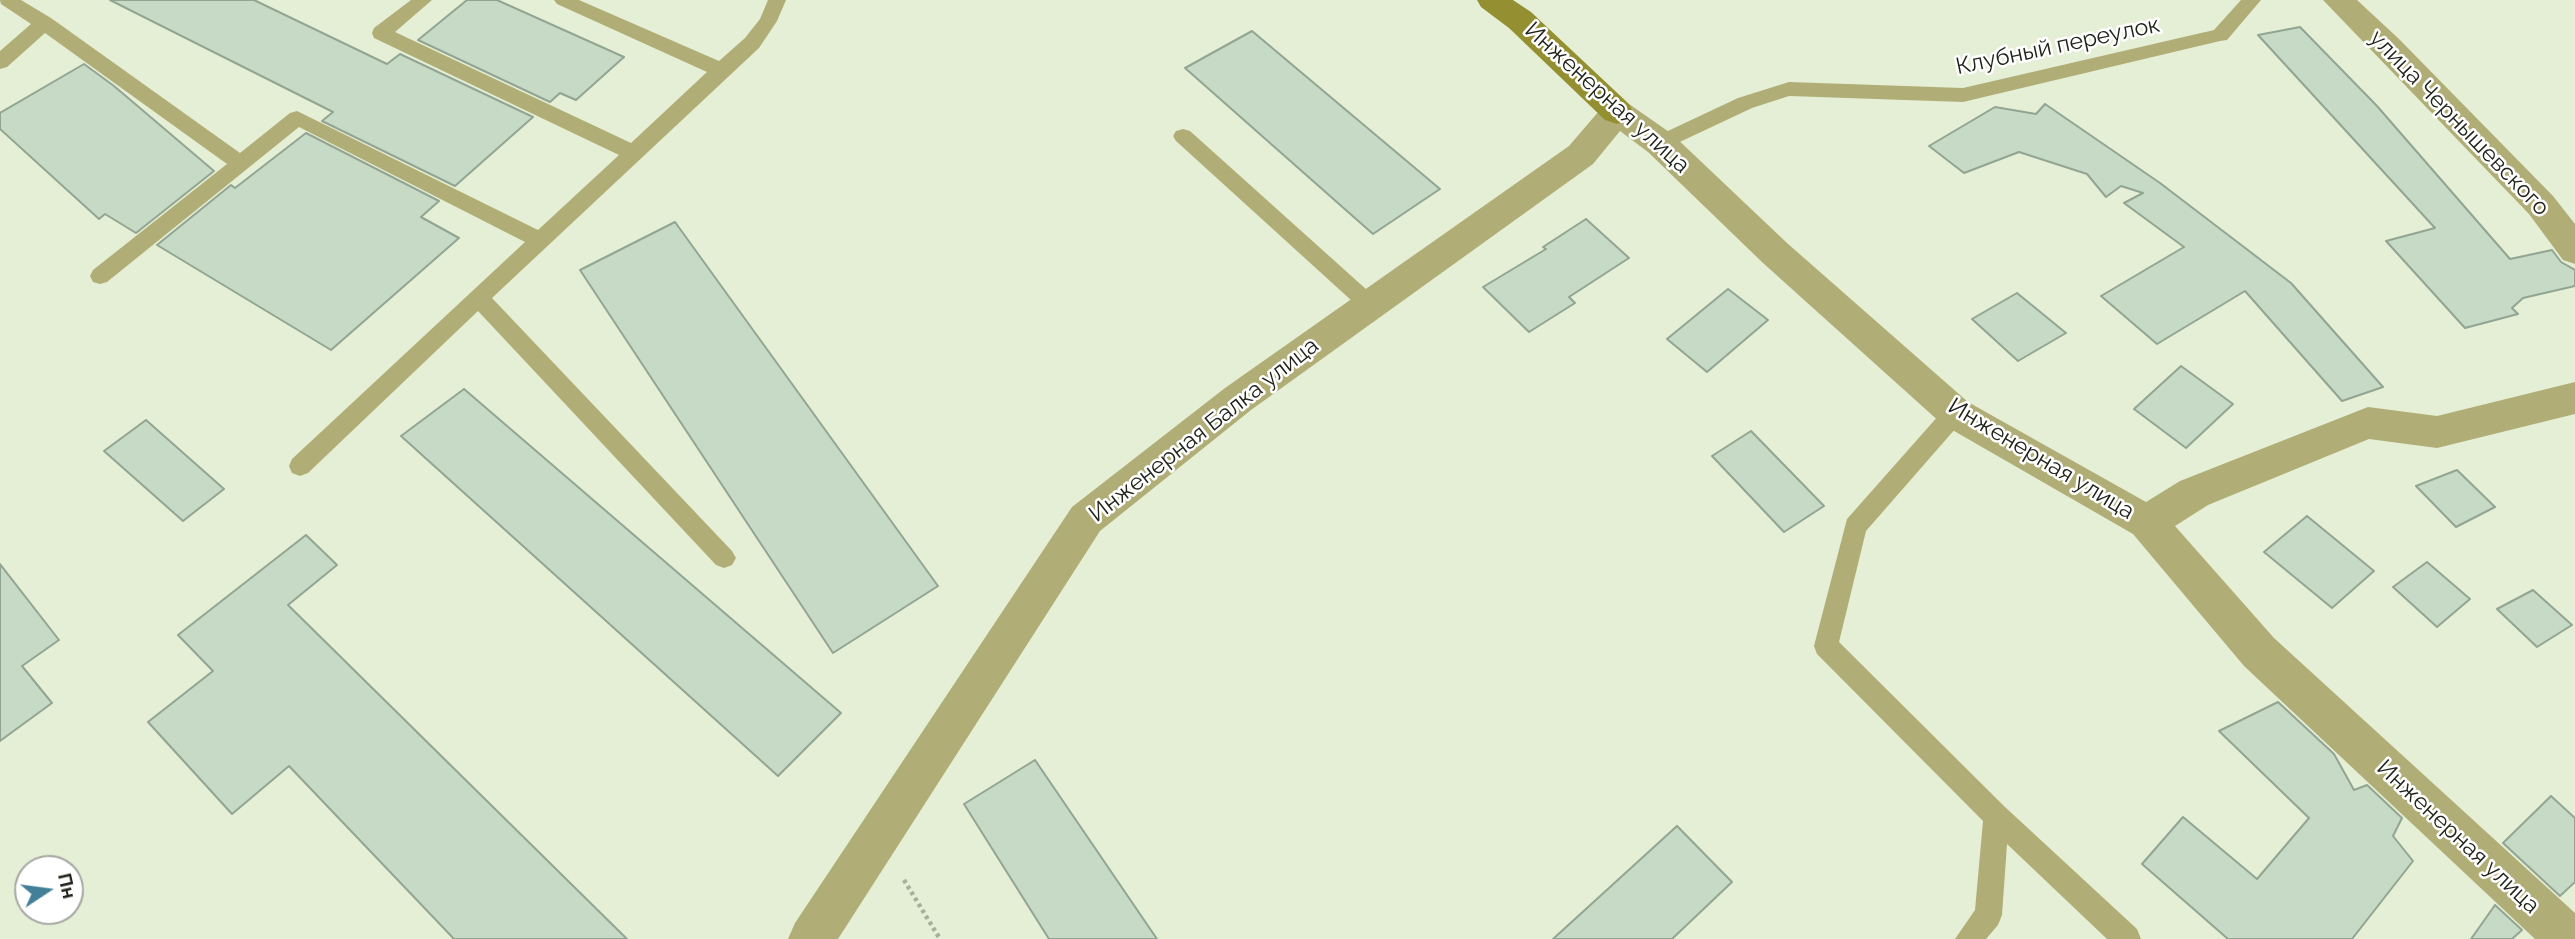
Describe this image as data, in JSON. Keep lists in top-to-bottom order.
{
  "streets": {
    "street": ["Инженерная улица", "улица Чернышевского", "Инженерная Балка улица"],
    "lane": ["Клубный переулок"]
  },
  "crossings": [
    ["Клубный переулок", "Инженерная улица"],
    ["Инженерная улица", "Инженерная Балка улица"]
  ],
  "north": "right"
}
